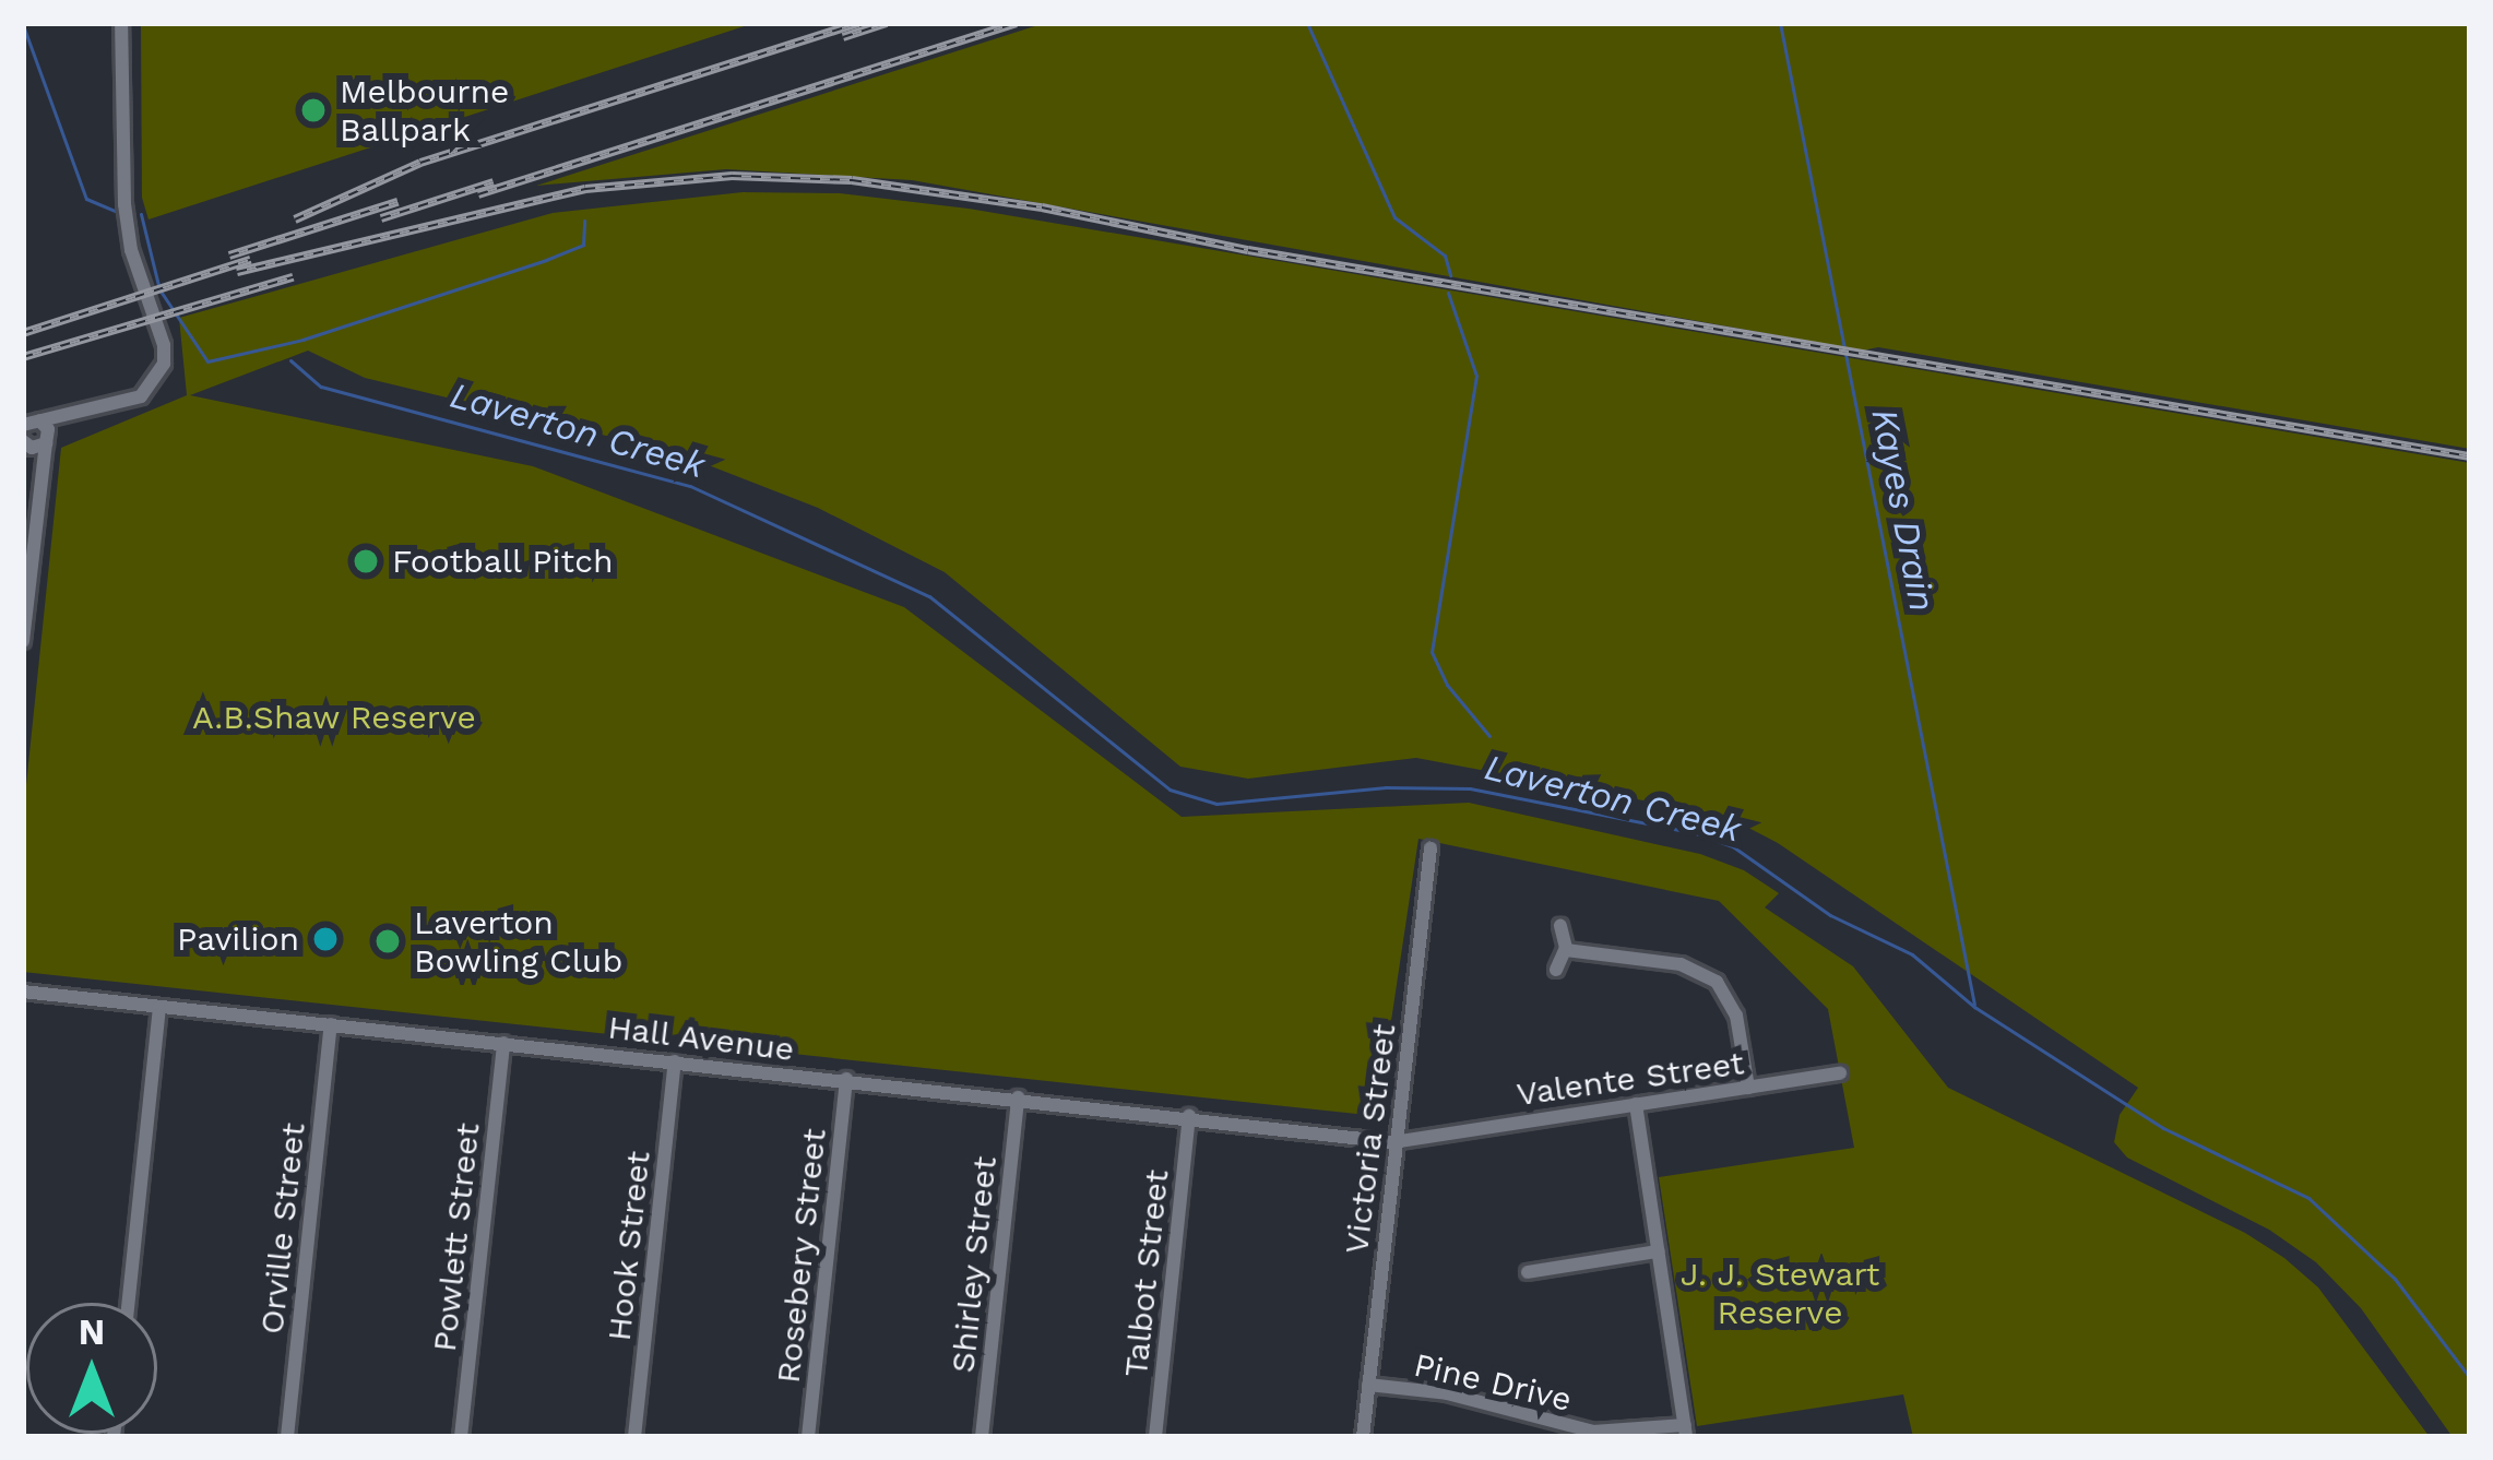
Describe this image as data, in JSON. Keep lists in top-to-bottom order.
{
  "streets": {
    "street": [
      "Hall Avenue",
      "Valente Street",
      "Victoria Street",
      "Orville Street",
      "Powlett Street",
      "Hook Street",
      "Rosebery Street",
      "Shirley Street",
      "Talbot Street",
      "Pine Drive"
    ]
  },
  "crossings": [
    ["Hall Avenue", "Valente Street"],
    ["Hall Avenue", "Victoria Street"],
    ["Hall Avenue", "Orville Street"],
    ["Hall Avenue", "Powlett Street"],
    ["Hall Avenue", "Hook Street"],
    ["Hall Avenue", "Rosebery Street"],
    ["Hall Avenue", "Shirley Street"],
    ["Hall Avenue", "Talbot Street"],
    ["Valente Street", "Victoria Street"],
    ["Victoria Street", "Pine Drive"]
  ],
  "water": ["Laverton Creek", "Kayes Drain"],
  "parks": ["A.B.Shaw Reserve", "J. J. Stewart Reserve"],
  "places": [
    "Melbourne Ballpark",
    "Football Pitch",
    "Pavilion",
    "Laverton Bowling Club"
  ],
  "north": "top"
}
